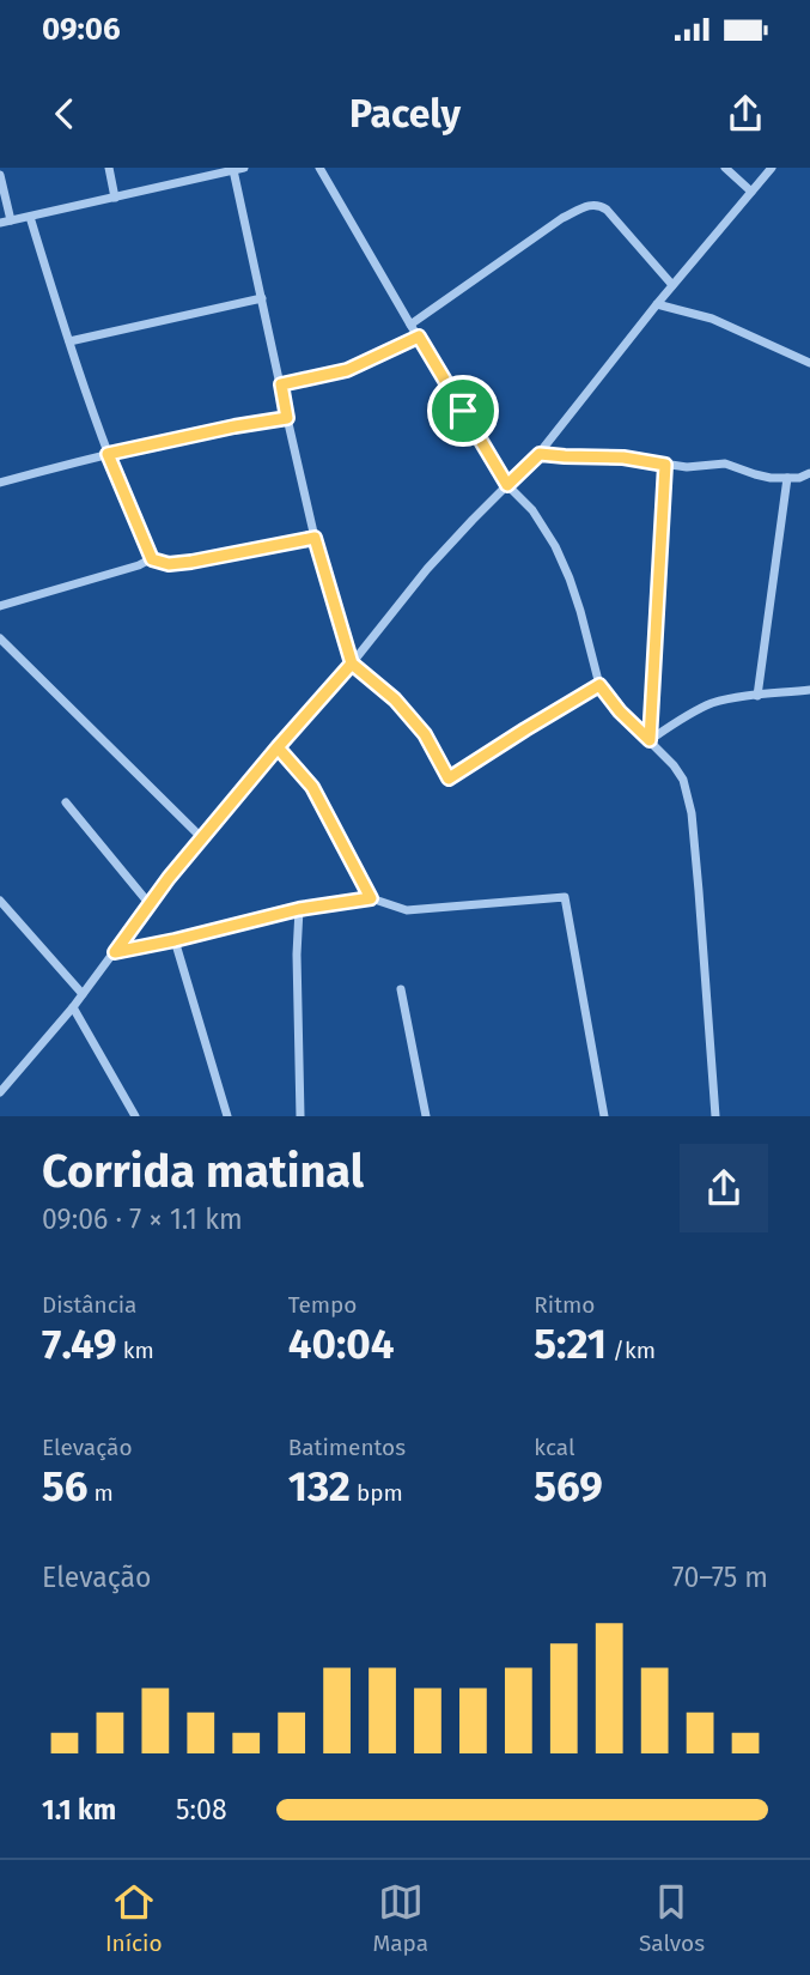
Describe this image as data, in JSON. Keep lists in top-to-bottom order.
{
  "page": {
    "status": "09:06",
    "header": "Pacely",
    "heading": ["Corrida matinal", "09:06 · 7 × 1.1 km"],
    "stats": [
      ["Distância", "7.49 km"],
      ["Tempo", "40:04"],
      ["Ritmo", "5:21 /km"],
      ["Elevação", "56 m"],
      ["Batimentos", "132 bpm"],
      ["kcal", "569"]
    ],
    "chart": ["Elevação", "70–75 m"],
    "list": [
      {
        "name": "1.1 km",
        "note": "5:08"
      }
    ],
    "tabs": ["Início", "Mapa", "Salvos"]
  }
}
